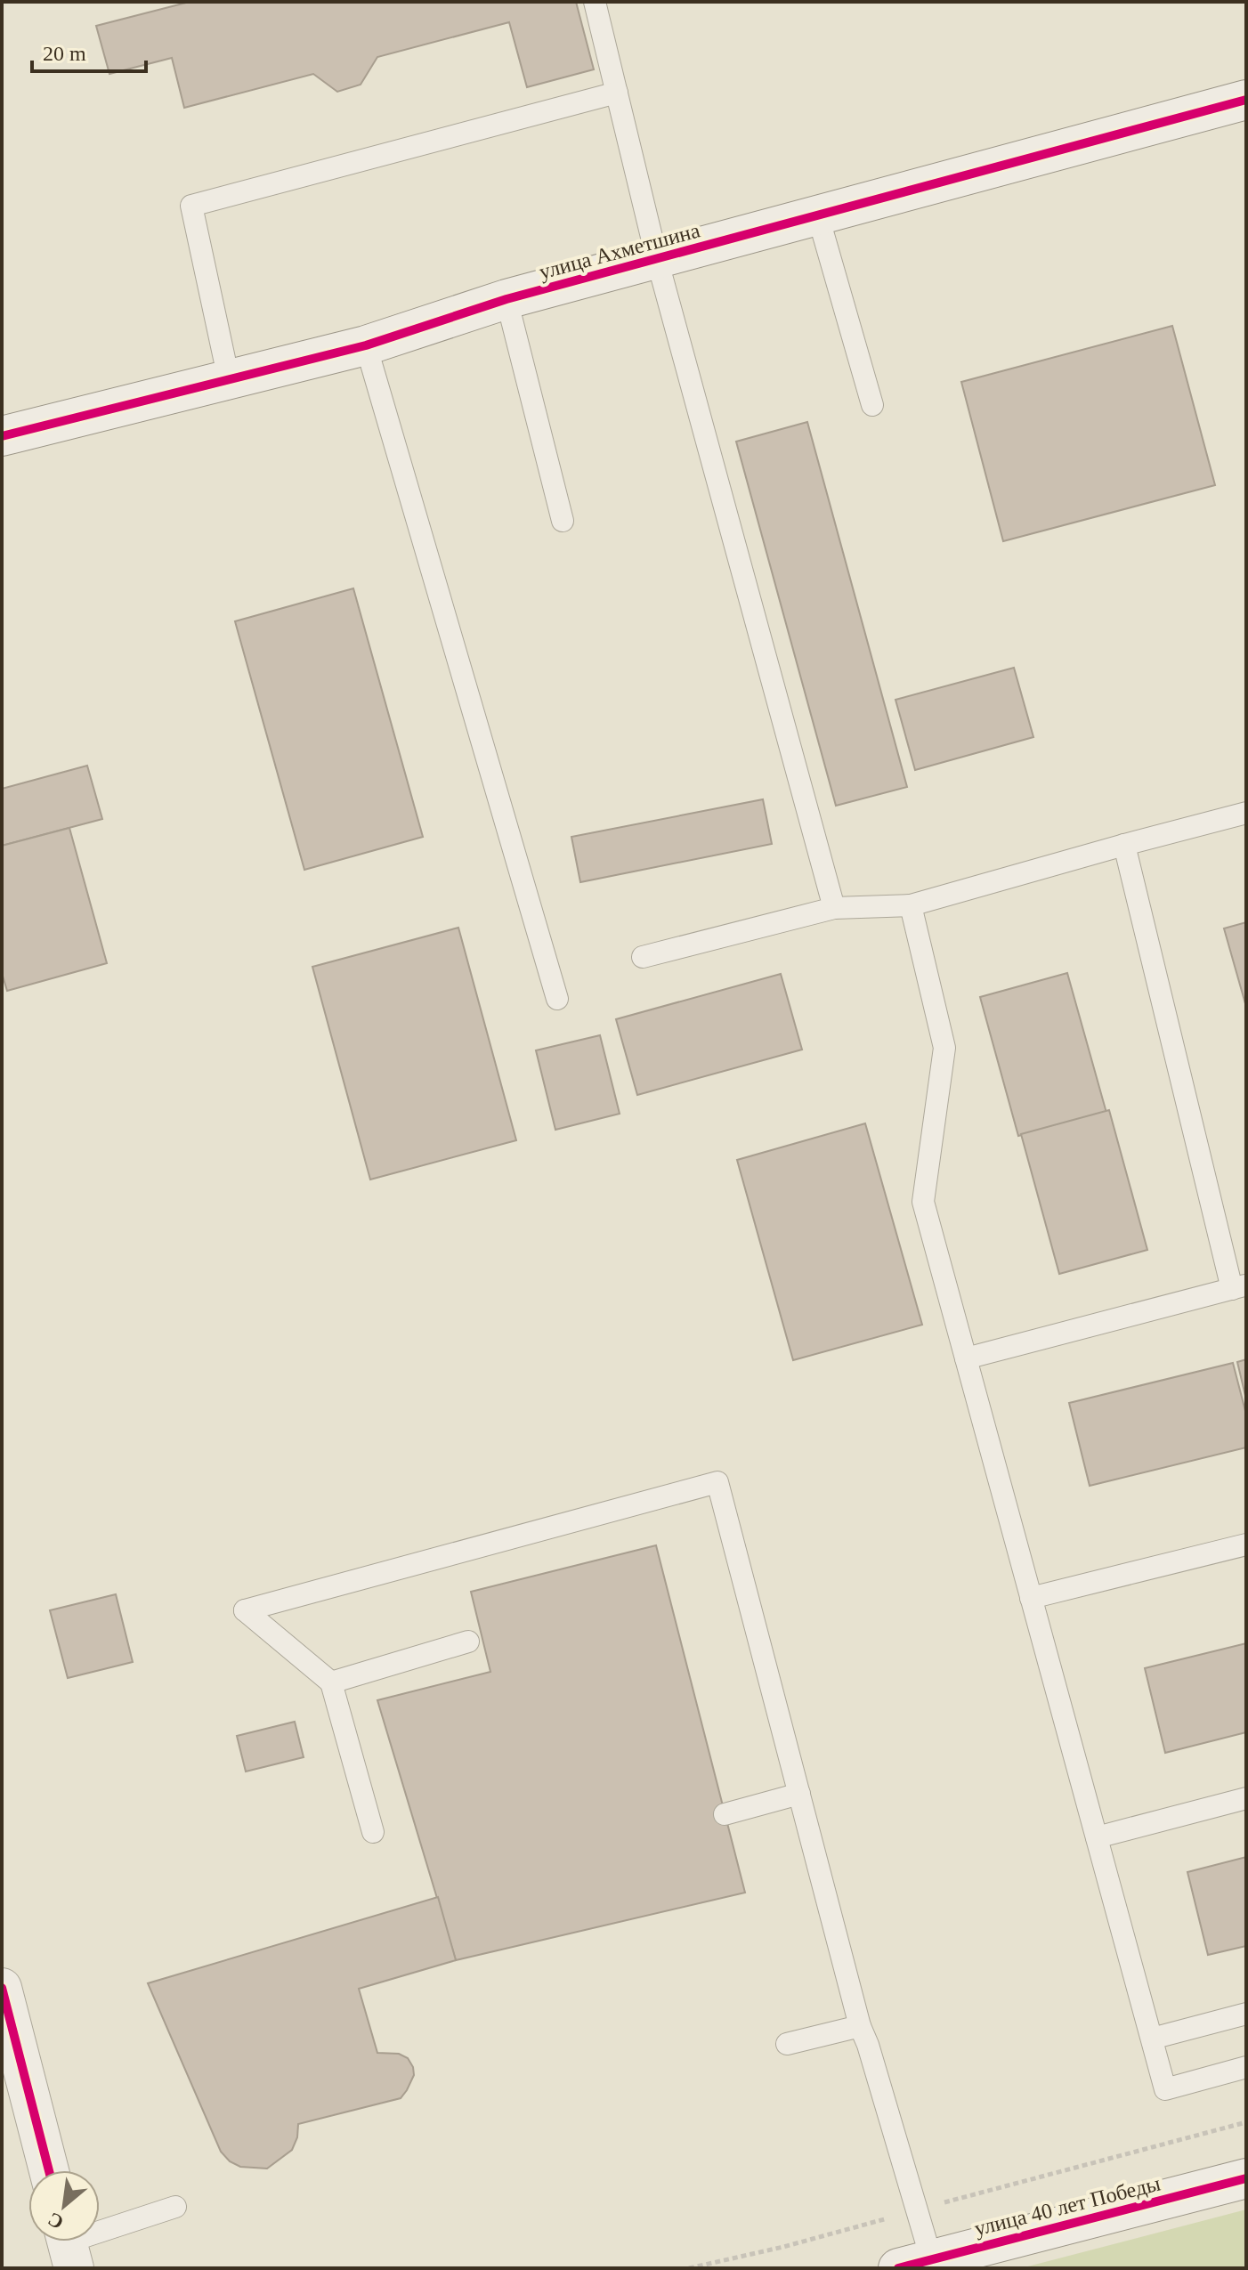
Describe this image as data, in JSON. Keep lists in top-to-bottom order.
{
  "streets": {
    "street": ["улица Ахметшина", "улица 40 лет Победы"]
  },
  "scale_bar": "20 m",
  "north": "bottom left"
}
